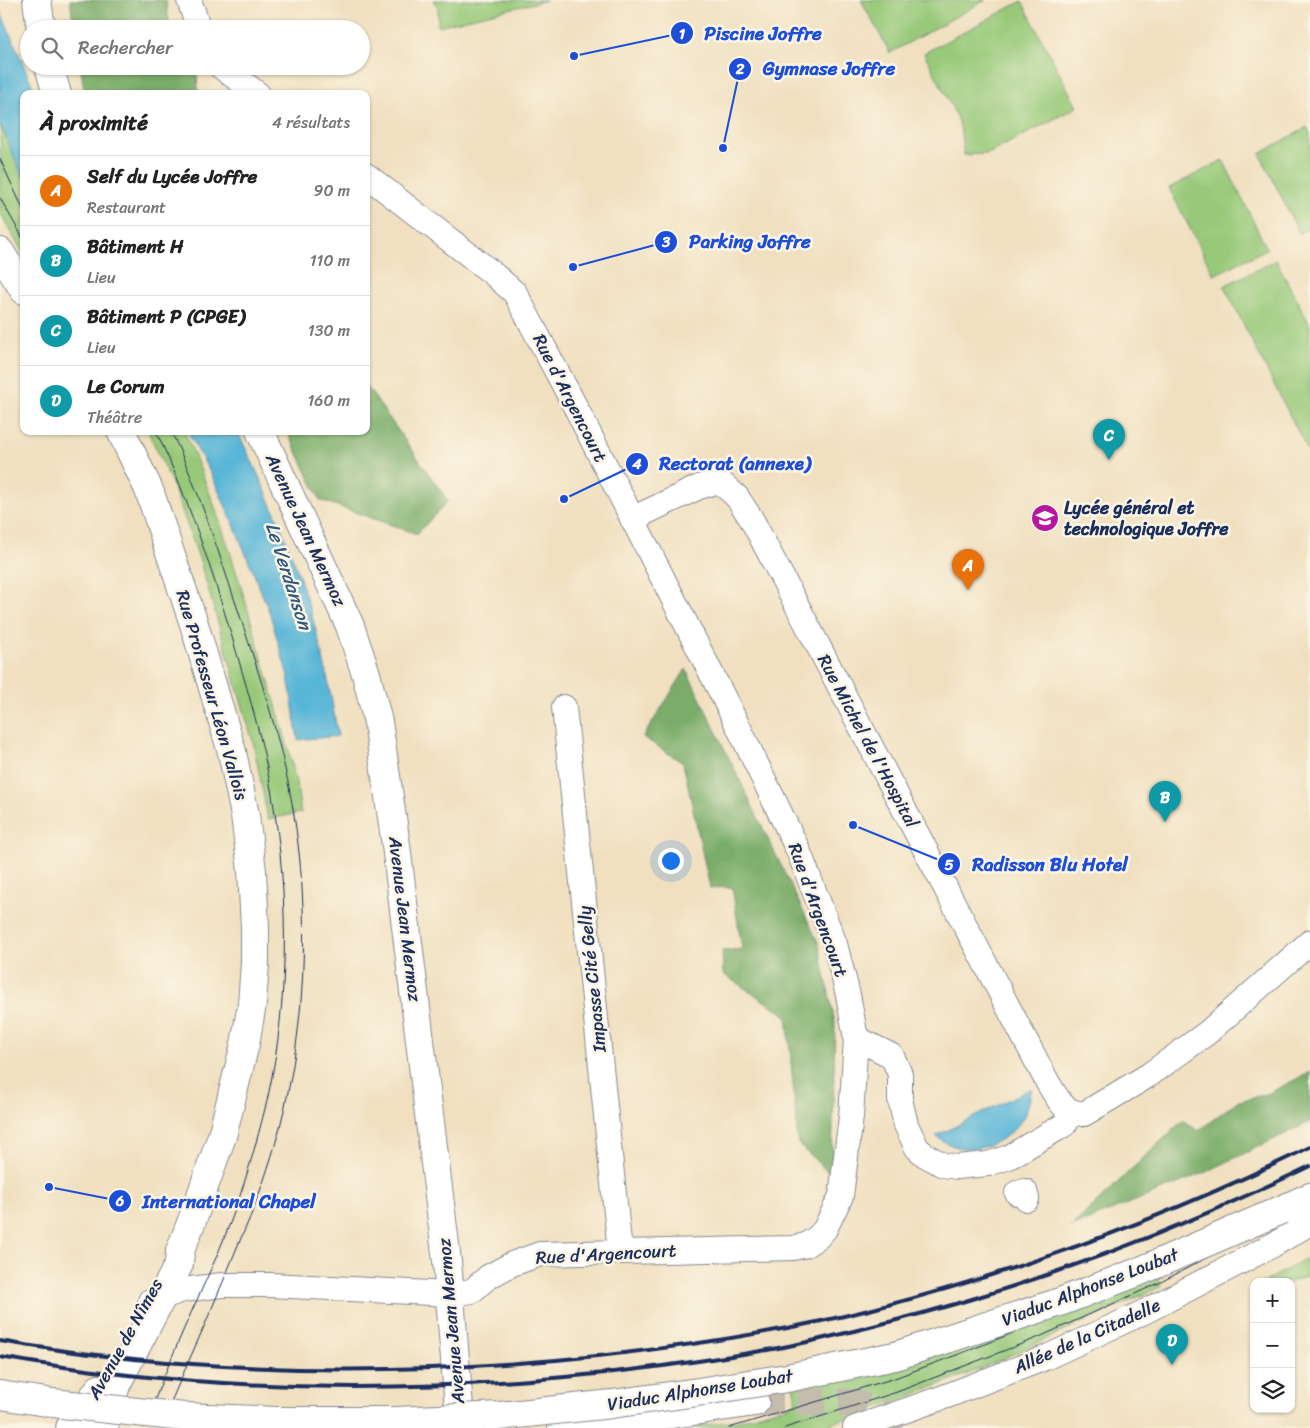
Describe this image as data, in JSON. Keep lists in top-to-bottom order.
{
  "streets": {
    "main road": [
      "Avenue Jean Mermoz",
      "Rue Professeur Léon Vallois",
      "Viaduc Alphonse Loubat",
      "Avenue de Nîmes"
    ],
    "street": [
      "Rue d'Argencourt",
      "Rue Michel de l'Hospital",
      "Impasse Cité Gelly",
      "Allée de la Citadelle"
    ]
  },
  "crossings": [
    ["Rue d'Argencourt", "Avenue Jean Mermoz"],
    ["Rue d'Argencourt", "Rue Michel de l'Hospital"],
    ["Rue d'Argencourt", "Impasse Cité Gelly"],
    ["Rue d'Argencourt", "Avenue de Nîmes"],
    ["Rue Professeur Léon Vallois", "Avenue de Nîmes"]
  ],
  "water": ["Le Verdanson"],
  "places": {
    "other": [
      "Piscine Joffre",
      "Gymnase Joffre",
      "Parking Joffre",
      "Rectorat (annexe)",
      "Radisson Blu Hotel",
      "International Chapel"
    ],
    "school or university": ["Lycée général et technologique Joffre"]
  },
  "page": {
    "search": "Rechercher",
    "heading": ["À proximité", "4 résultats"],
    "list": [
      {
        "mark": "A",
        "name": "Self du Lycée Joffre",
        "note": "Restaurant",
        "value": "90 m"
      },
      {
        "mark": "B",
        "name": "Bâtiment H",
        "note": "Lieu",
        "value": "110 m"
      },
      {
        "mark": "C",
        "name": "Bâtiment P (CPGE)",
        "note": "Lieu",
        "value": "130 m"
      },
      {
        "mark": "D",
        "name": "Le Corum",
        "note": "Théâtre",
        "value": "160 m"
      }
    ],
    "pins": [
      "C",
      "A",
      "B",
      "D"
    ],
    "map_buttons": ["+", "−"]
  }
}
